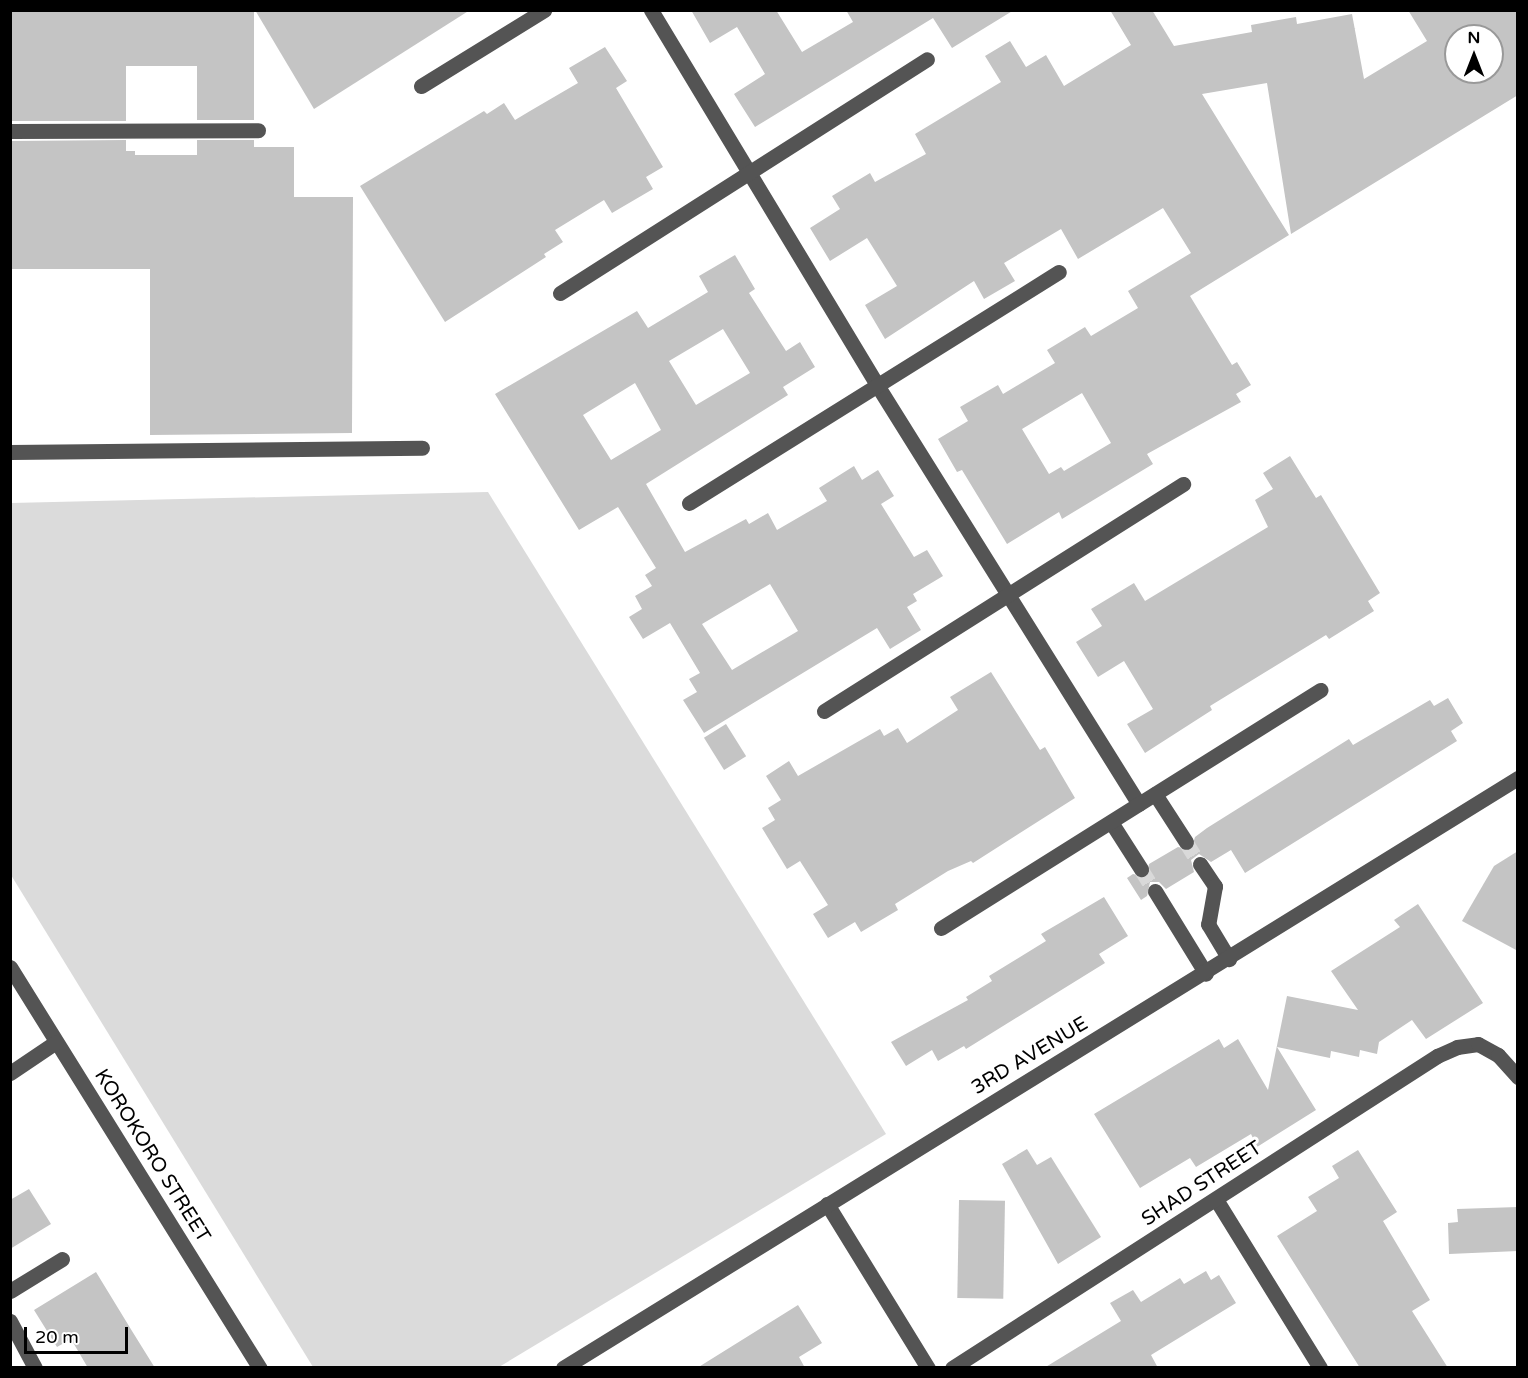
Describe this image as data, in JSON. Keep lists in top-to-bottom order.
{
  "streets": {
    "street": ["3RD AVENUE", "KOROKORO STREET", "SHAD STREET"]
  },
  "scale_bar": "20 m",
  "north": "top"
}
